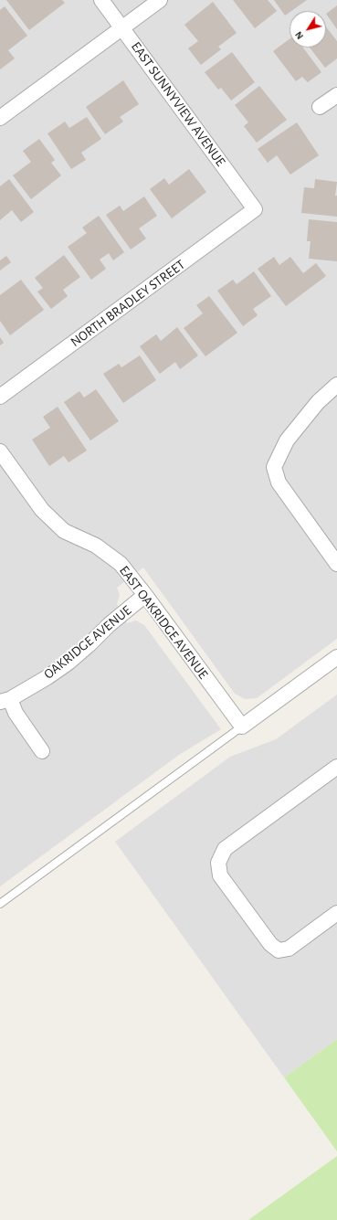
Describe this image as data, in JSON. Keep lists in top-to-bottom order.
{
  "streets": {
    "street": [
      "EAST SUNNYVIEW AVENUE",
      "NORTH BRADLEY STREET",
      "EAST OAKRIDGE AVENUE",
      "OAKRIDGE AVENUE"
    ]
  },
  "crossings": [
    ["EAST SUNNYVIEW AVENUE", "NORTH BRADLEY STREET"],
    ["EAST OAKRIDGE AVENUE", "OAKRIDGE AVENUE"]
  ],
  "north": "bottom left"
}
